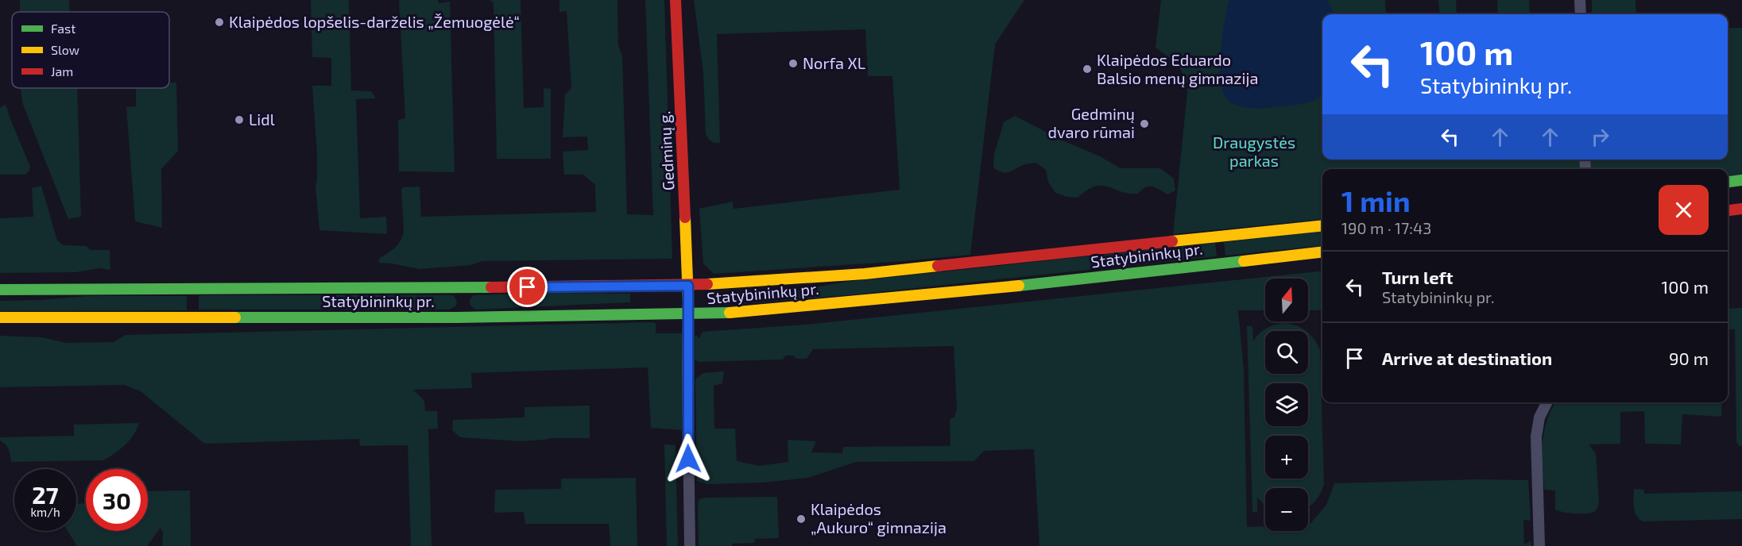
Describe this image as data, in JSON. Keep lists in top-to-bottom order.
{
  "streets": {
    "main road": ["Gedminų g.", "Statybininkų pr."]
  },
  "crossings": [
    ["Gedminų g.", "Statybininkų pr."]
  ],
  "parks": ["Draugystės parkas"],
  "places": [
    "Klaipėdos lopšelis-darželis „Žemuogėlė“",
    "Norfa XL",
    "Klaipėdos Eduardo Balsio menų gimnazija",
    "Lidl",
    "Gedminų dvaro rūmai",
    "Klaipėdos „Aukuro“ gimnazija"
  ],
  "legend": ["Fast", "Slow", "Jam"],
  "north": "top",
  "page": {
    "turn": ["100 m", "Statybininkų pr."],
    "heading": ["1 min", "190 m · 17:43"],
    "list": [
      {
        "name": "Turn left",
        "note": "Statybininkų pr.",
        "value": "100 m"
      },
      {
        "name": "Arrive at destination",
        "value": "90 m"
      }
    ],
    "map_buttons": ["+", "−"],
    "speed": "27 km/h",
    "limit": "30"
  }
}
